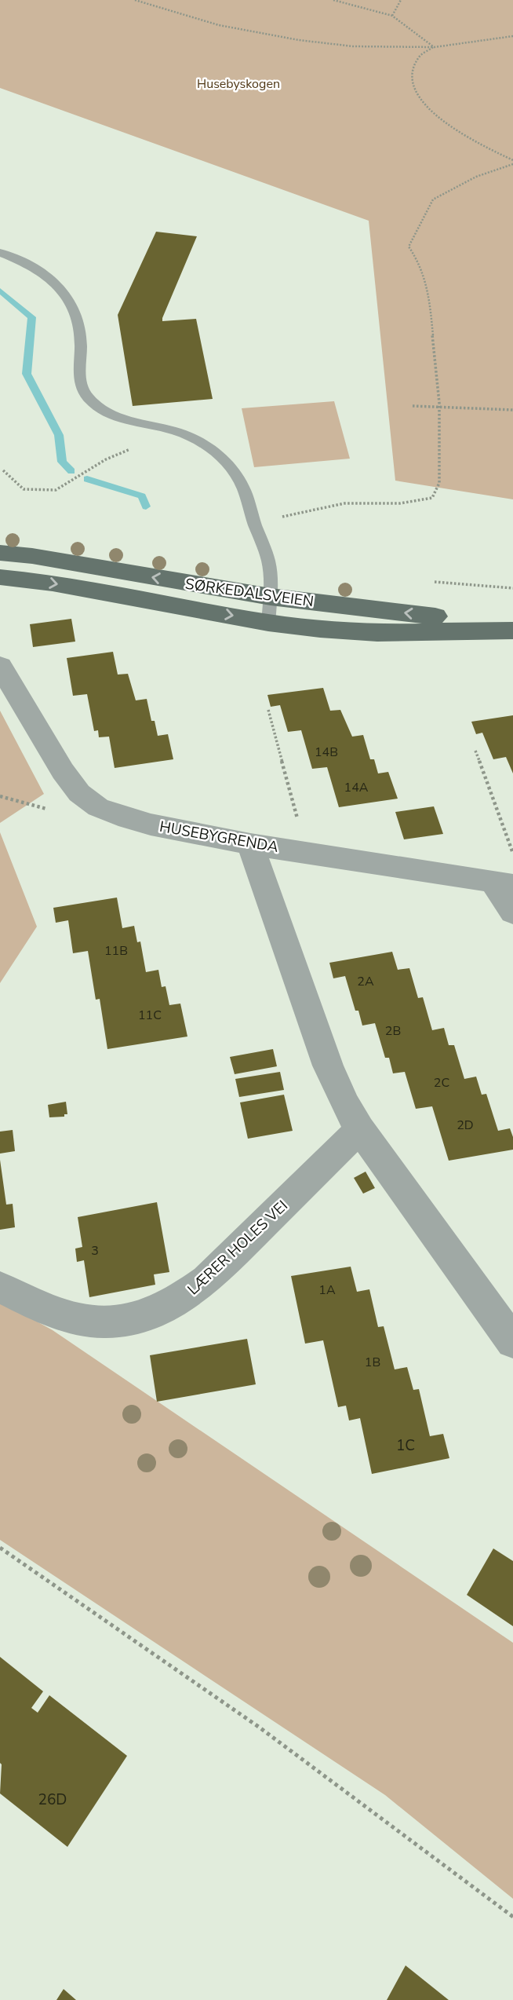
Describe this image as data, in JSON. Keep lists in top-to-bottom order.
{
  "streets": {
    "main road": ["SØRKEDALSVEIEN"],
    "street": ["HUSEBYGRENDA", "LÆRER HOLES VEI"]
  },
  "parks": ["Husebyskogen"],
  "house_numbers": [
    "14B",
    "14A",
    "11B",
    "2A",
    "11C",
    "2B",
    "2C",
    "2D",
    "3",
    "1A",
    "1B",
    "1C",
    "26D"
  ]
}
